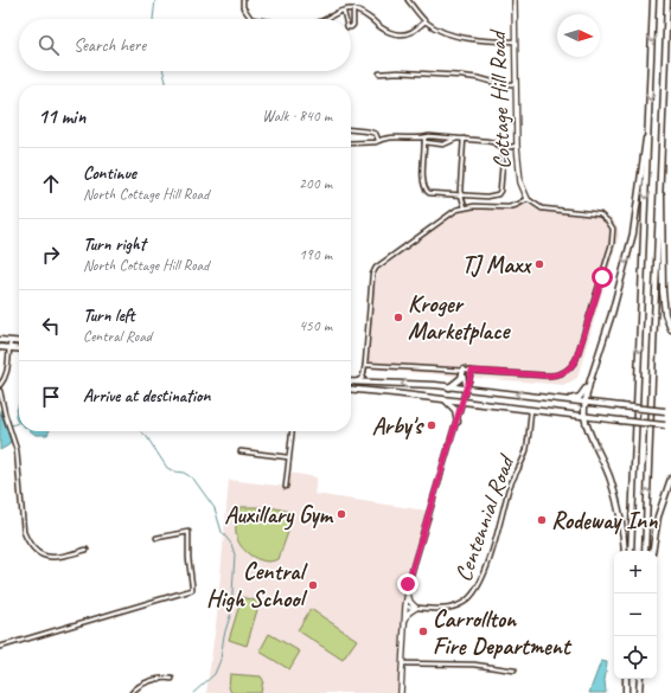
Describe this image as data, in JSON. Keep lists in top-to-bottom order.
{
  "streets": {
    "street": ["Cottage Hill Road", "Centennial Road"]
  },
  "places": [
    "TJ Maxx",
    "Kroger Marketplace",
    "Arby's",
    "Auxillary Gym",
    "Rodeway Inn",
    "Central High School",
    "Carrollton Fire Department"
  ],
  "north": "right",
  "page": {
    "search": "Search here",
    "heading": ["11 min", "Walk · 840 m"],
    "list": [
      ["Continue", "North Cottage Hill Road", "200 m"],
      ["Turn right", "North Cottage Hill Road", "190 m"],
      ["Turn left", "Central Road", "450 m"],
      "Arrive at destination"
    ],
    "map_buttons": ["+", "−"]
  }
}
